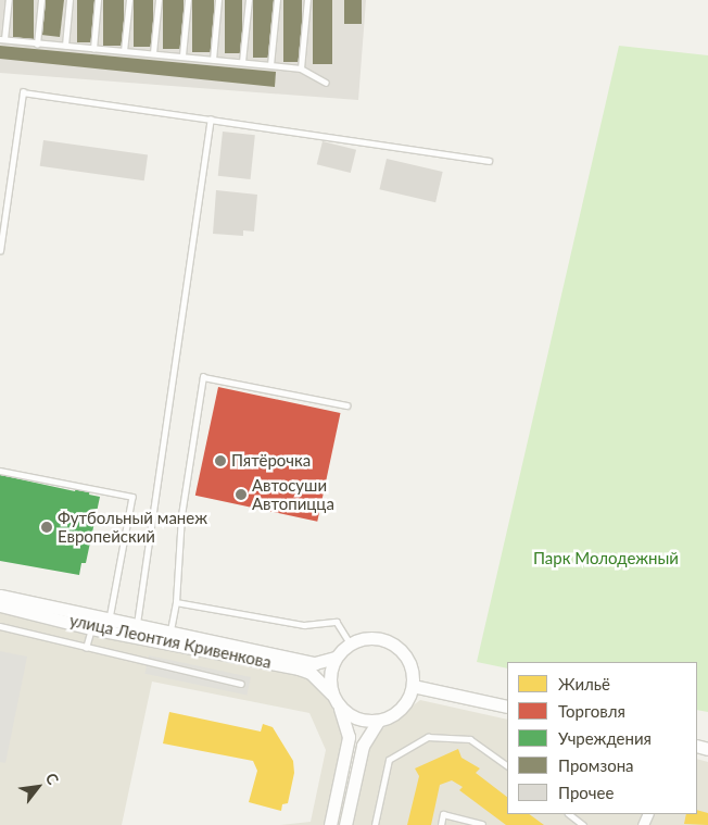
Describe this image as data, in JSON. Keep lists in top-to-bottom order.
{
  "streets": {
    "street": ["улица Леонтия Кривенкова"]
  },
  "parks": ["Парк Молодежный"],
  "places": ["Пятёрочка", "Автосуши Автопицца", "Футбольный манеж Европейский"],
  "legend": [
    "Жильё",
    "Торговля",
    "Учреждения",
    "Промзона",
    "Прочее"
  ],
  "north": "top right"
}
